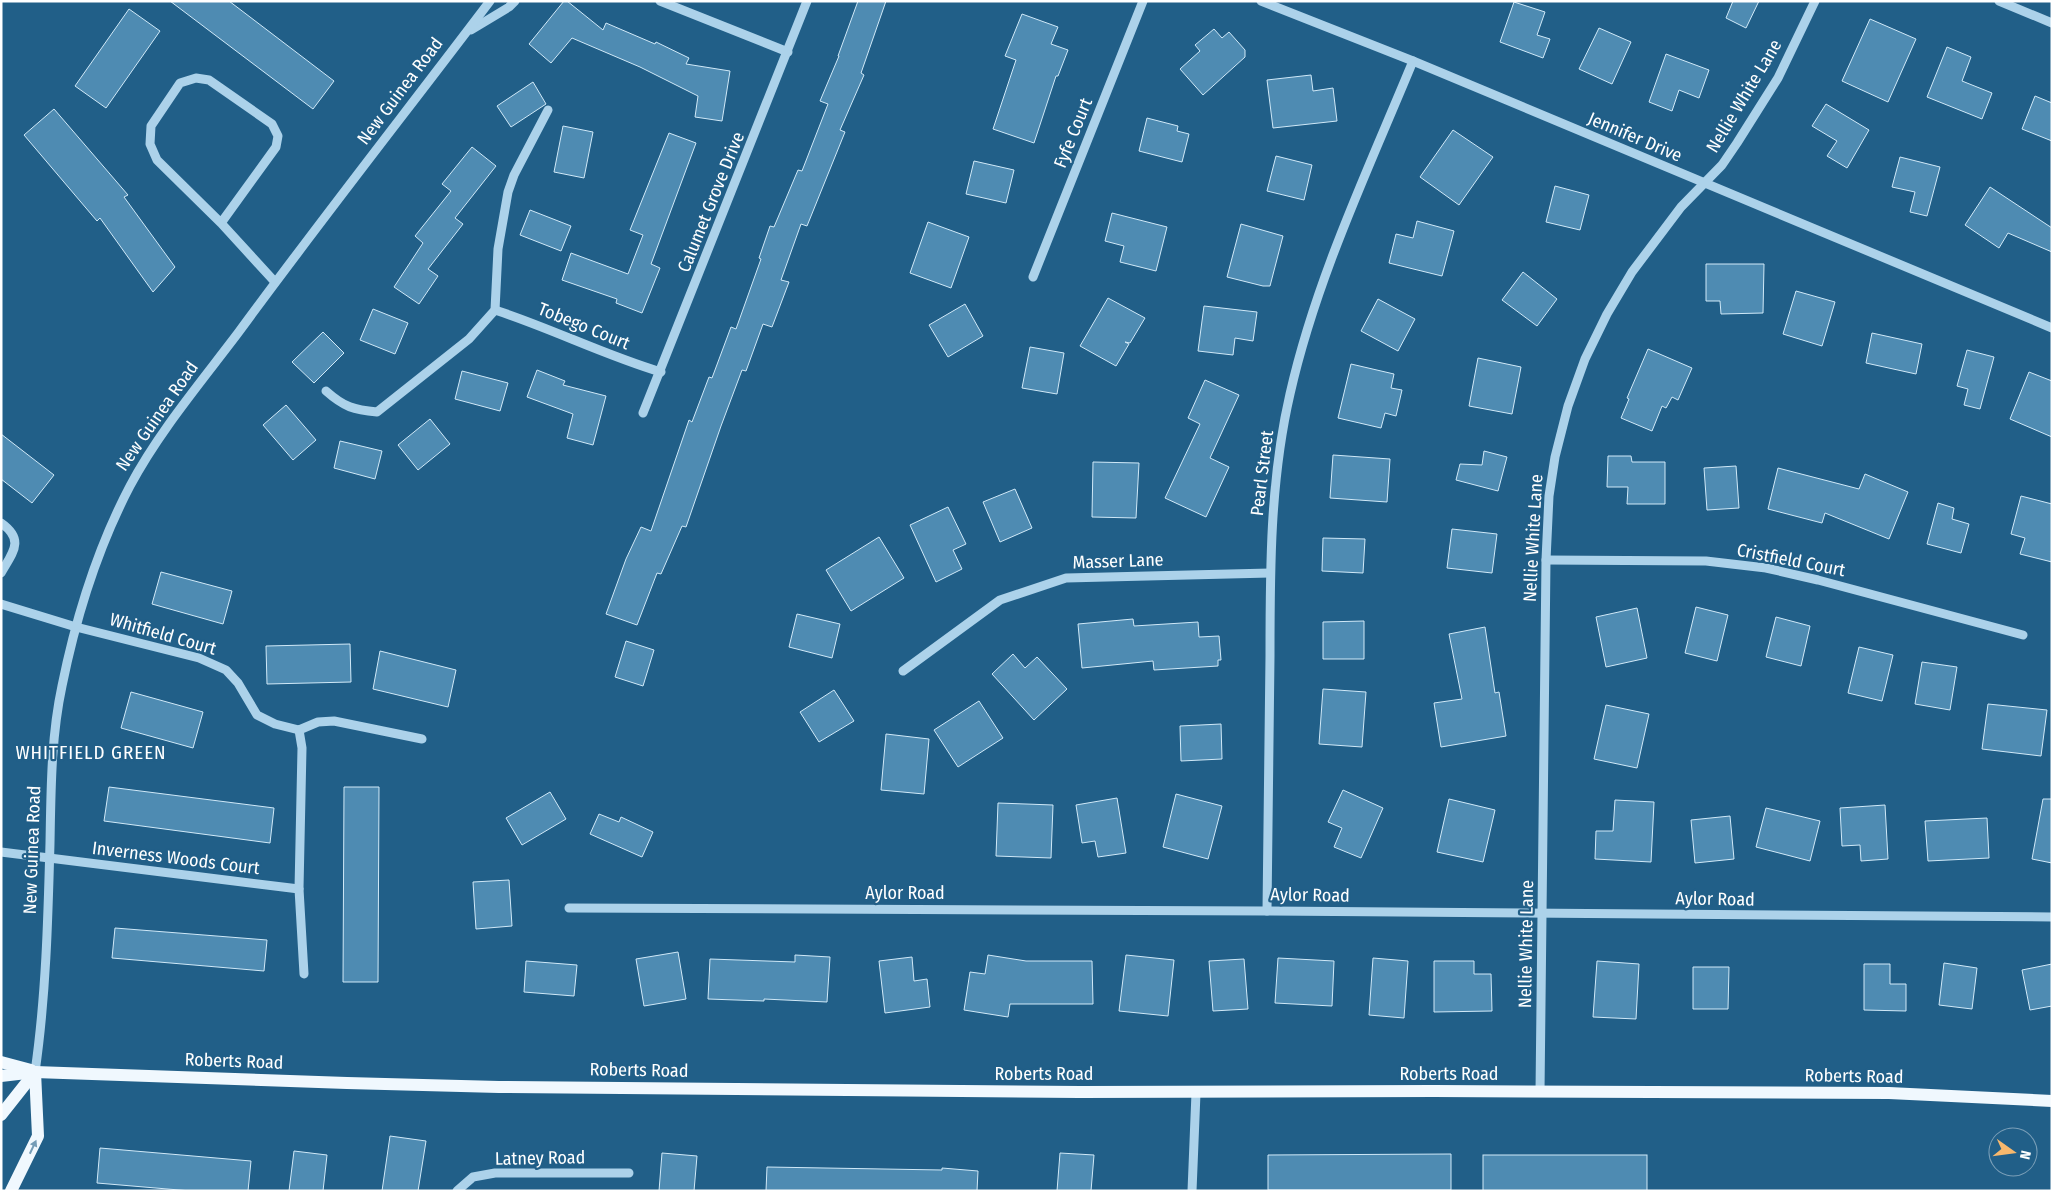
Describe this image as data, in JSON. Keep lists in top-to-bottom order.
{
  "streets": {
    "main road": ["New Guinea Road", "Roberts Road"],
    "street": [
      "Nellie White Lane",
      "Fyfe Court",
      "Jennifer Drive",
      "Calumet Grove Drive",
      "Tobego Court",
      "Pearl Street",
      "Cristfield Court",
      "Masser Lane",
      "Whitfield Court",
      "Inverness Woods Court",
      "Aylor Road",
      "Latney Road"
    ]
  },
  "crossings": [
    ["New Guinea Road", "Whitfield Court"],
    ["New Guinea Road", "Inverness Woods Court"],
    ["New Guinea Road", "Roberts Road"],
    ["Nellie White Lane", "Jennifer Drive"],
    ["Nellie White Lane", "Cristfield Court"],
    ["Nellie White Lane", "Aylor Road"],
    ["Nellie White Lane", "Roberts Road"],
    ["Jennifer Drive", "Pearl Street"],
    ["Calumet Grove Drive", "Tobego Court"],
    ["Pearl Street", "Masser Lane"],
    ["Pearl Street", "Aylor Road"]
  ],
  "districts": ["WHITFIELD GREEN"],
  "north": "right"
}
